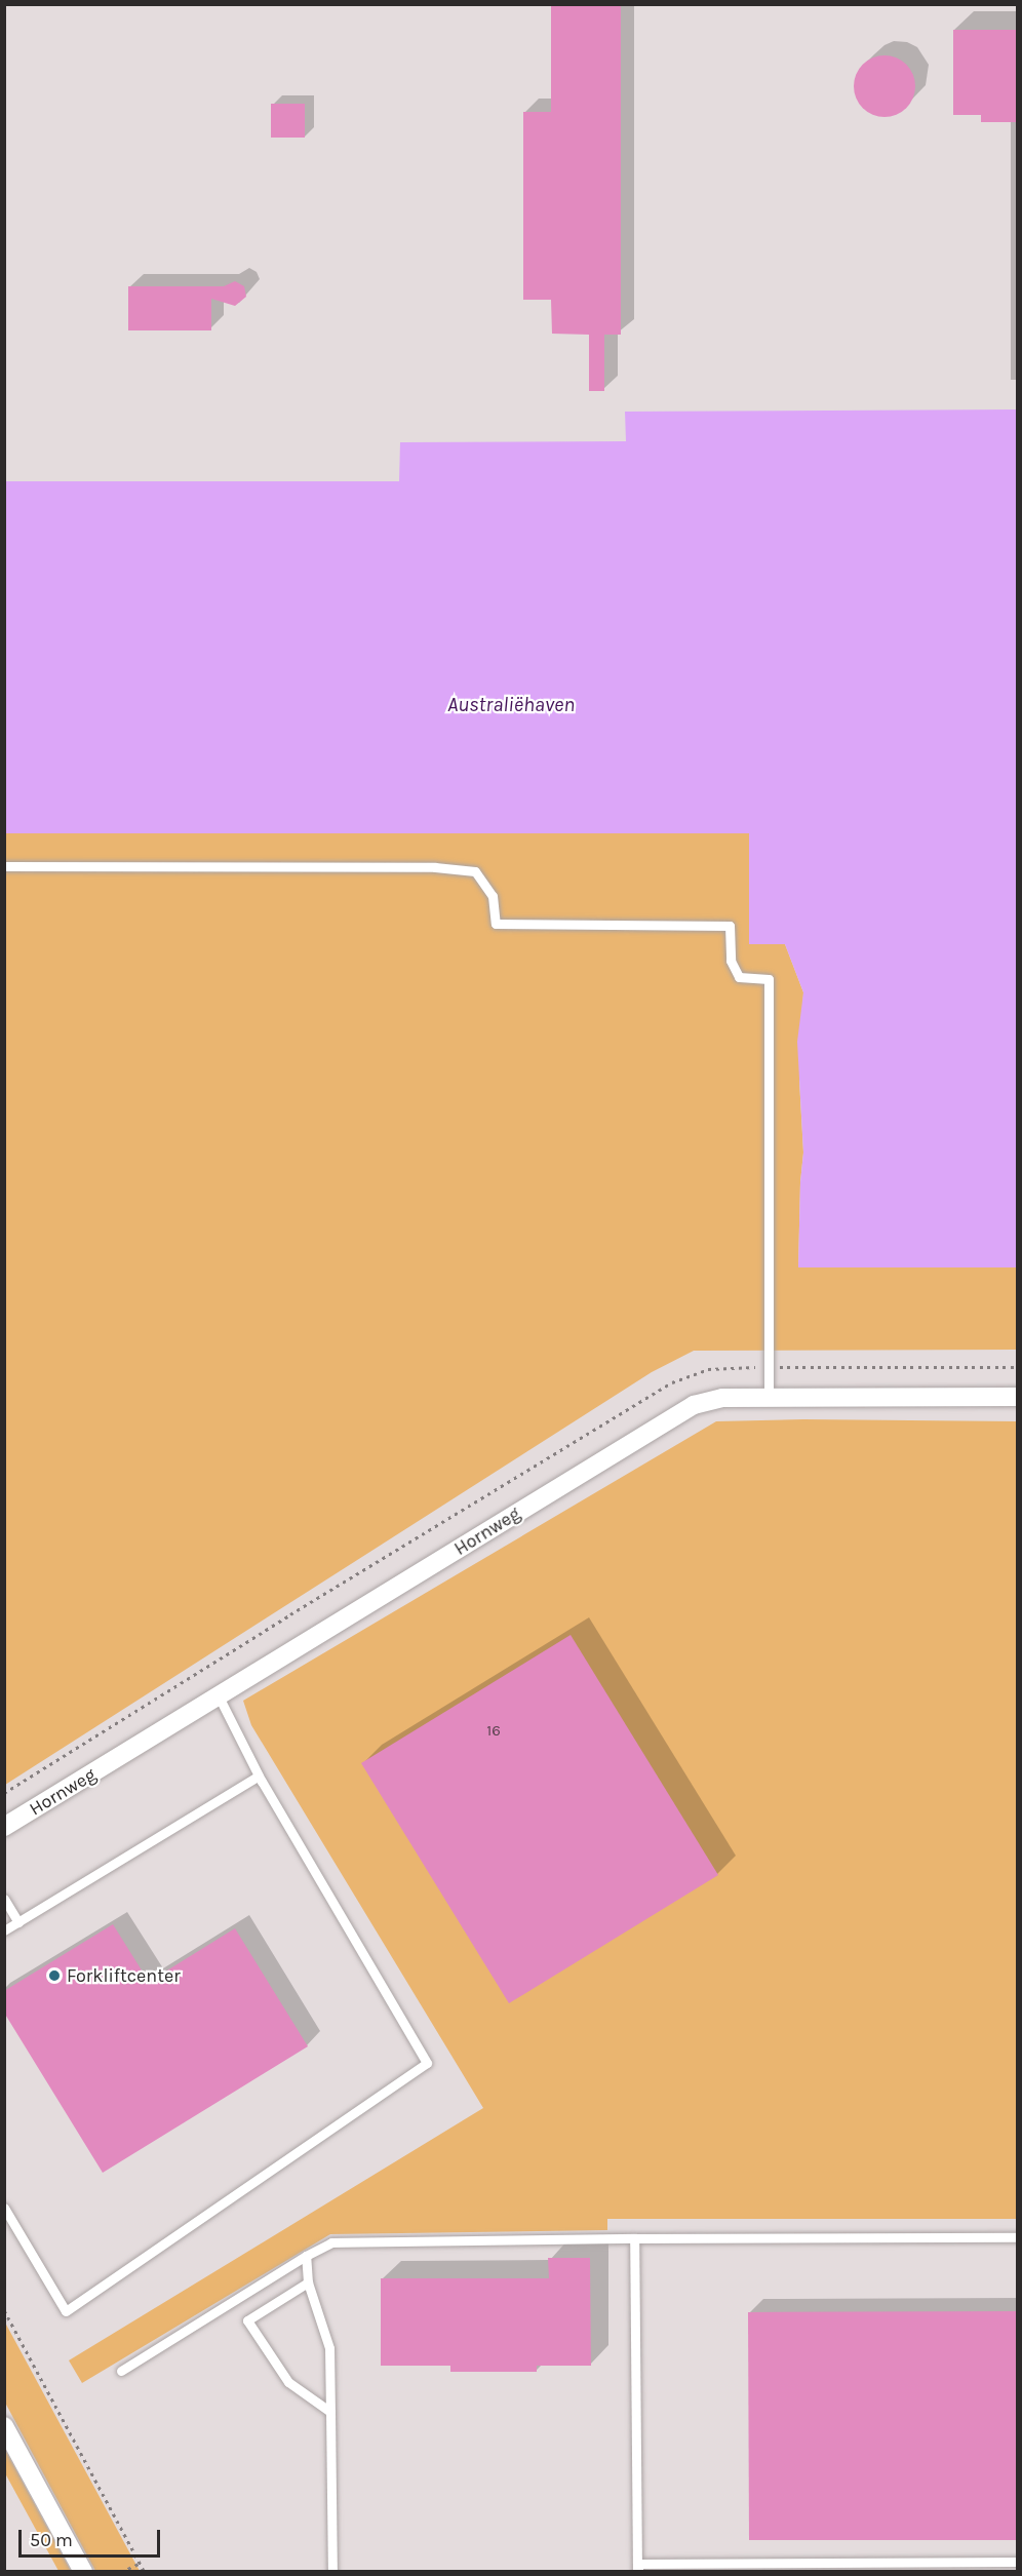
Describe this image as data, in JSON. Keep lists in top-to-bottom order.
{
  "streets": {
    "street": ["Hornweg"]
  },
  "water": ["Australiëhaven"],
  "places": ["Forkliftcenter"],
  "house_numbers": ["16"],
  "scale_bar": "50 m"
}
